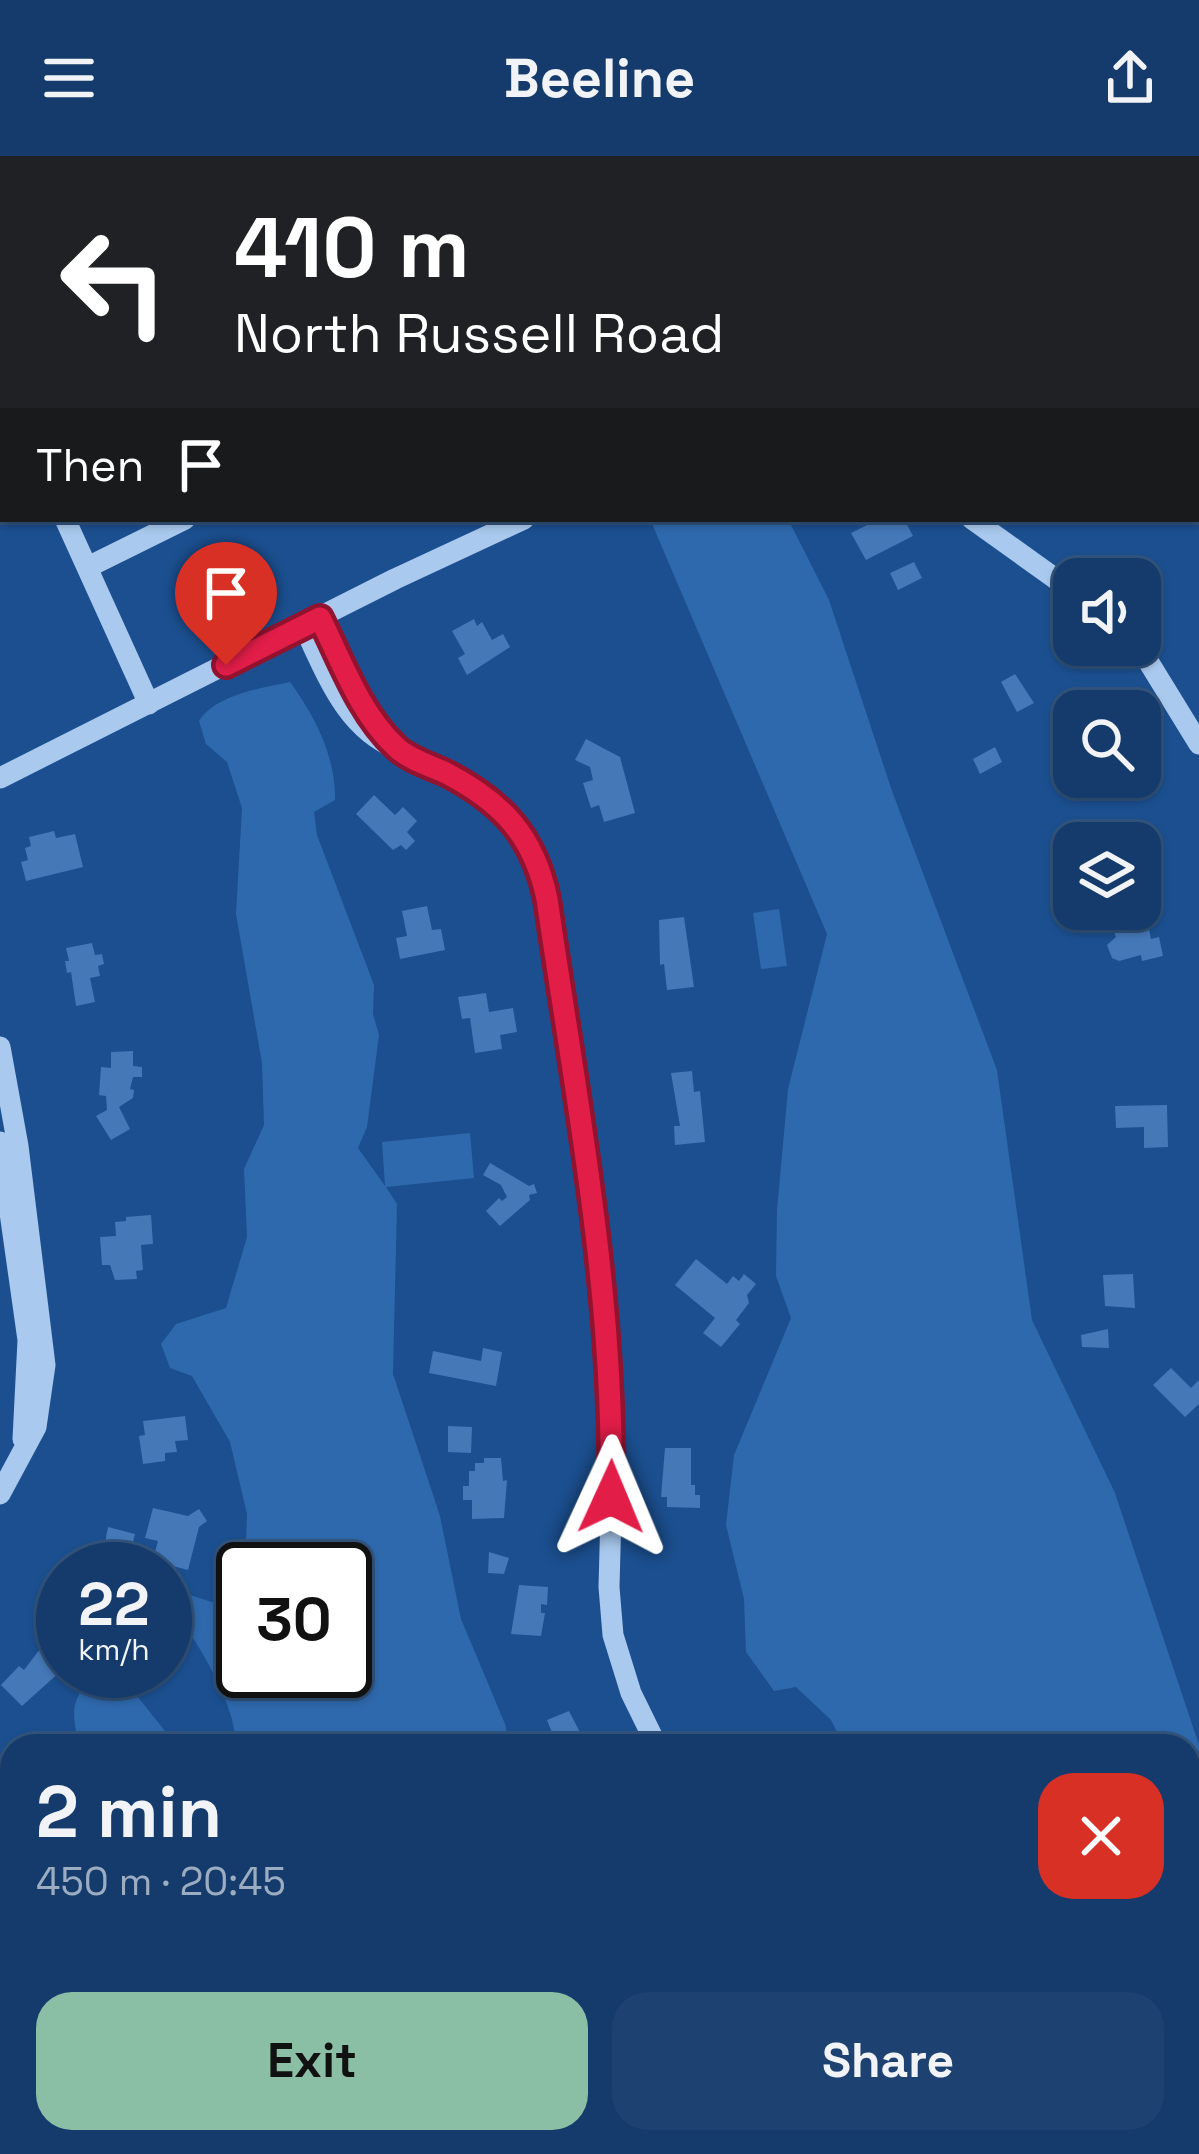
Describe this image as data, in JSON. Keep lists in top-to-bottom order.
{
  "page": {
    "header": "Beeline",
    "turn": ["410 m", "North Russell Road"],
    "then": "Then",
    "speed": "22 km/h",
    "limit": "30",
    "heading": ["2 min", "450 m · 20:45"],
    "buttons": ["Exit", "Share"]
  }
}
